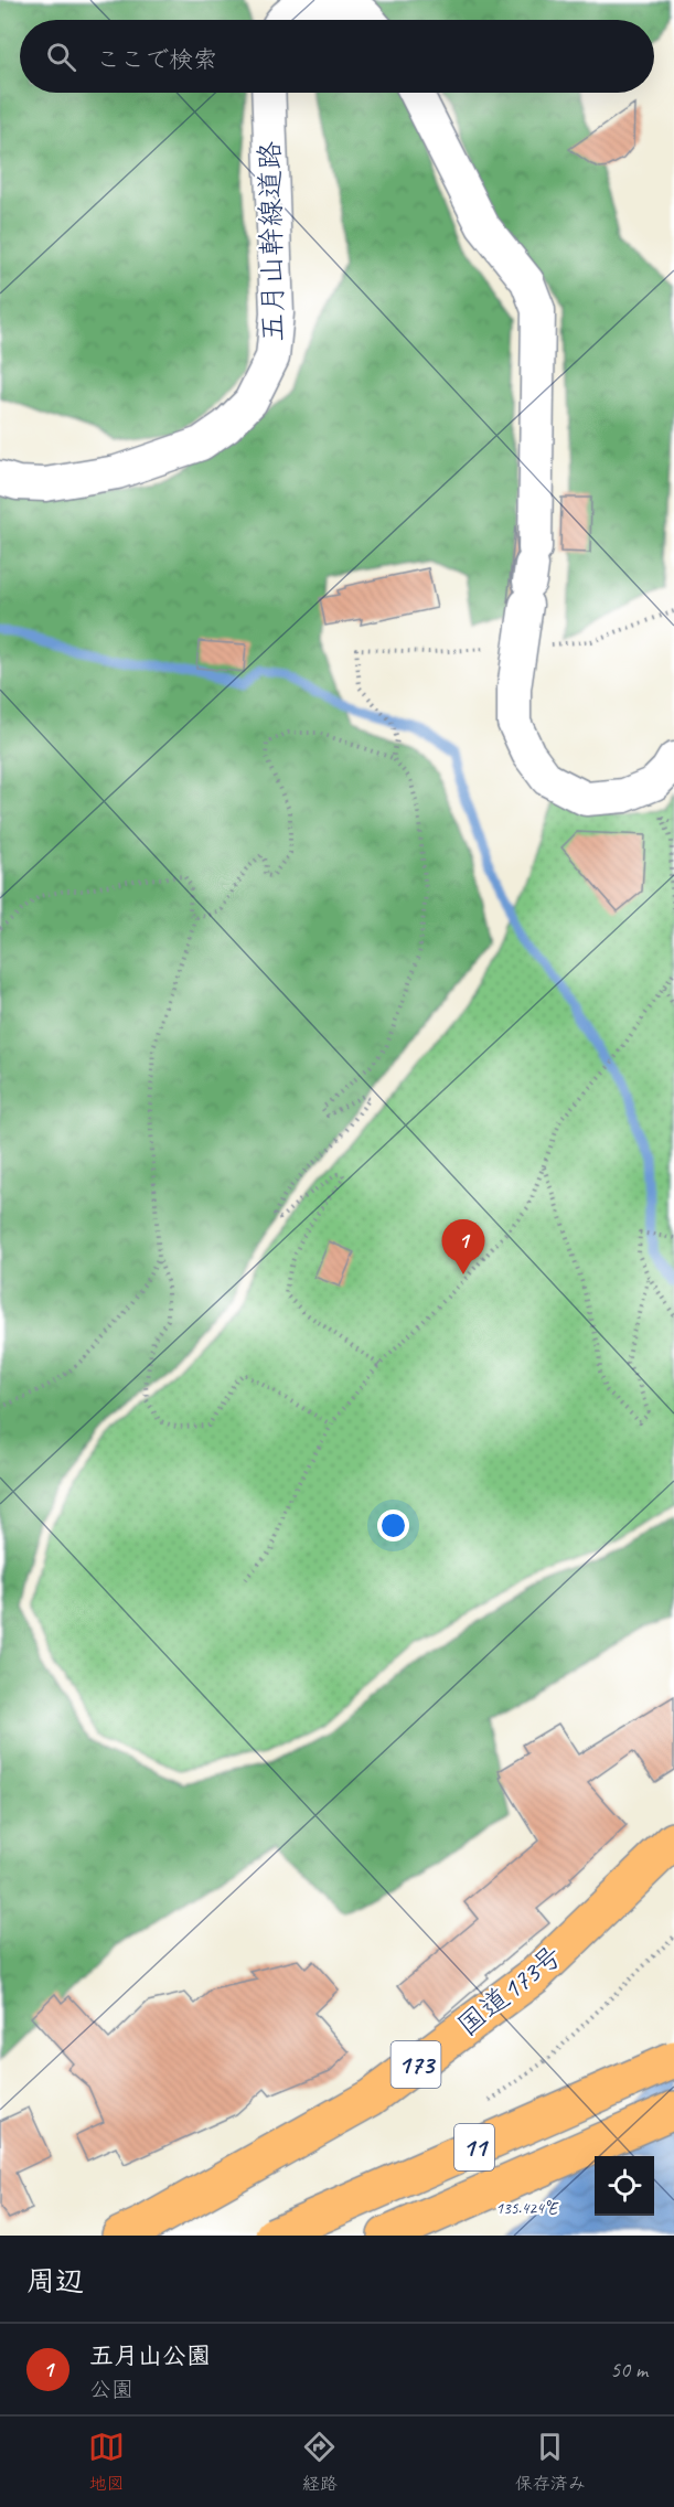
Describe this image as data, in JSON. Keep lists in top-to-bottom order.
{
  "streets": {
    "highway": ["国道173号", "173", "11"],
    "street": ["五月山幹線道路"]
  },
  "page": {
    "search": "ここで検索",
    "pins": "1",
    "heading": "周辺",
    "list": [
      {
        "mark": "1",
        "name": "五月山公園",
        "note": "公園",
        "value": "50 m"
      }
    ],
    "nav": ["地図", "経路", "保存済み"]
  },
  "coordinates": ["135.424°E"]
}
